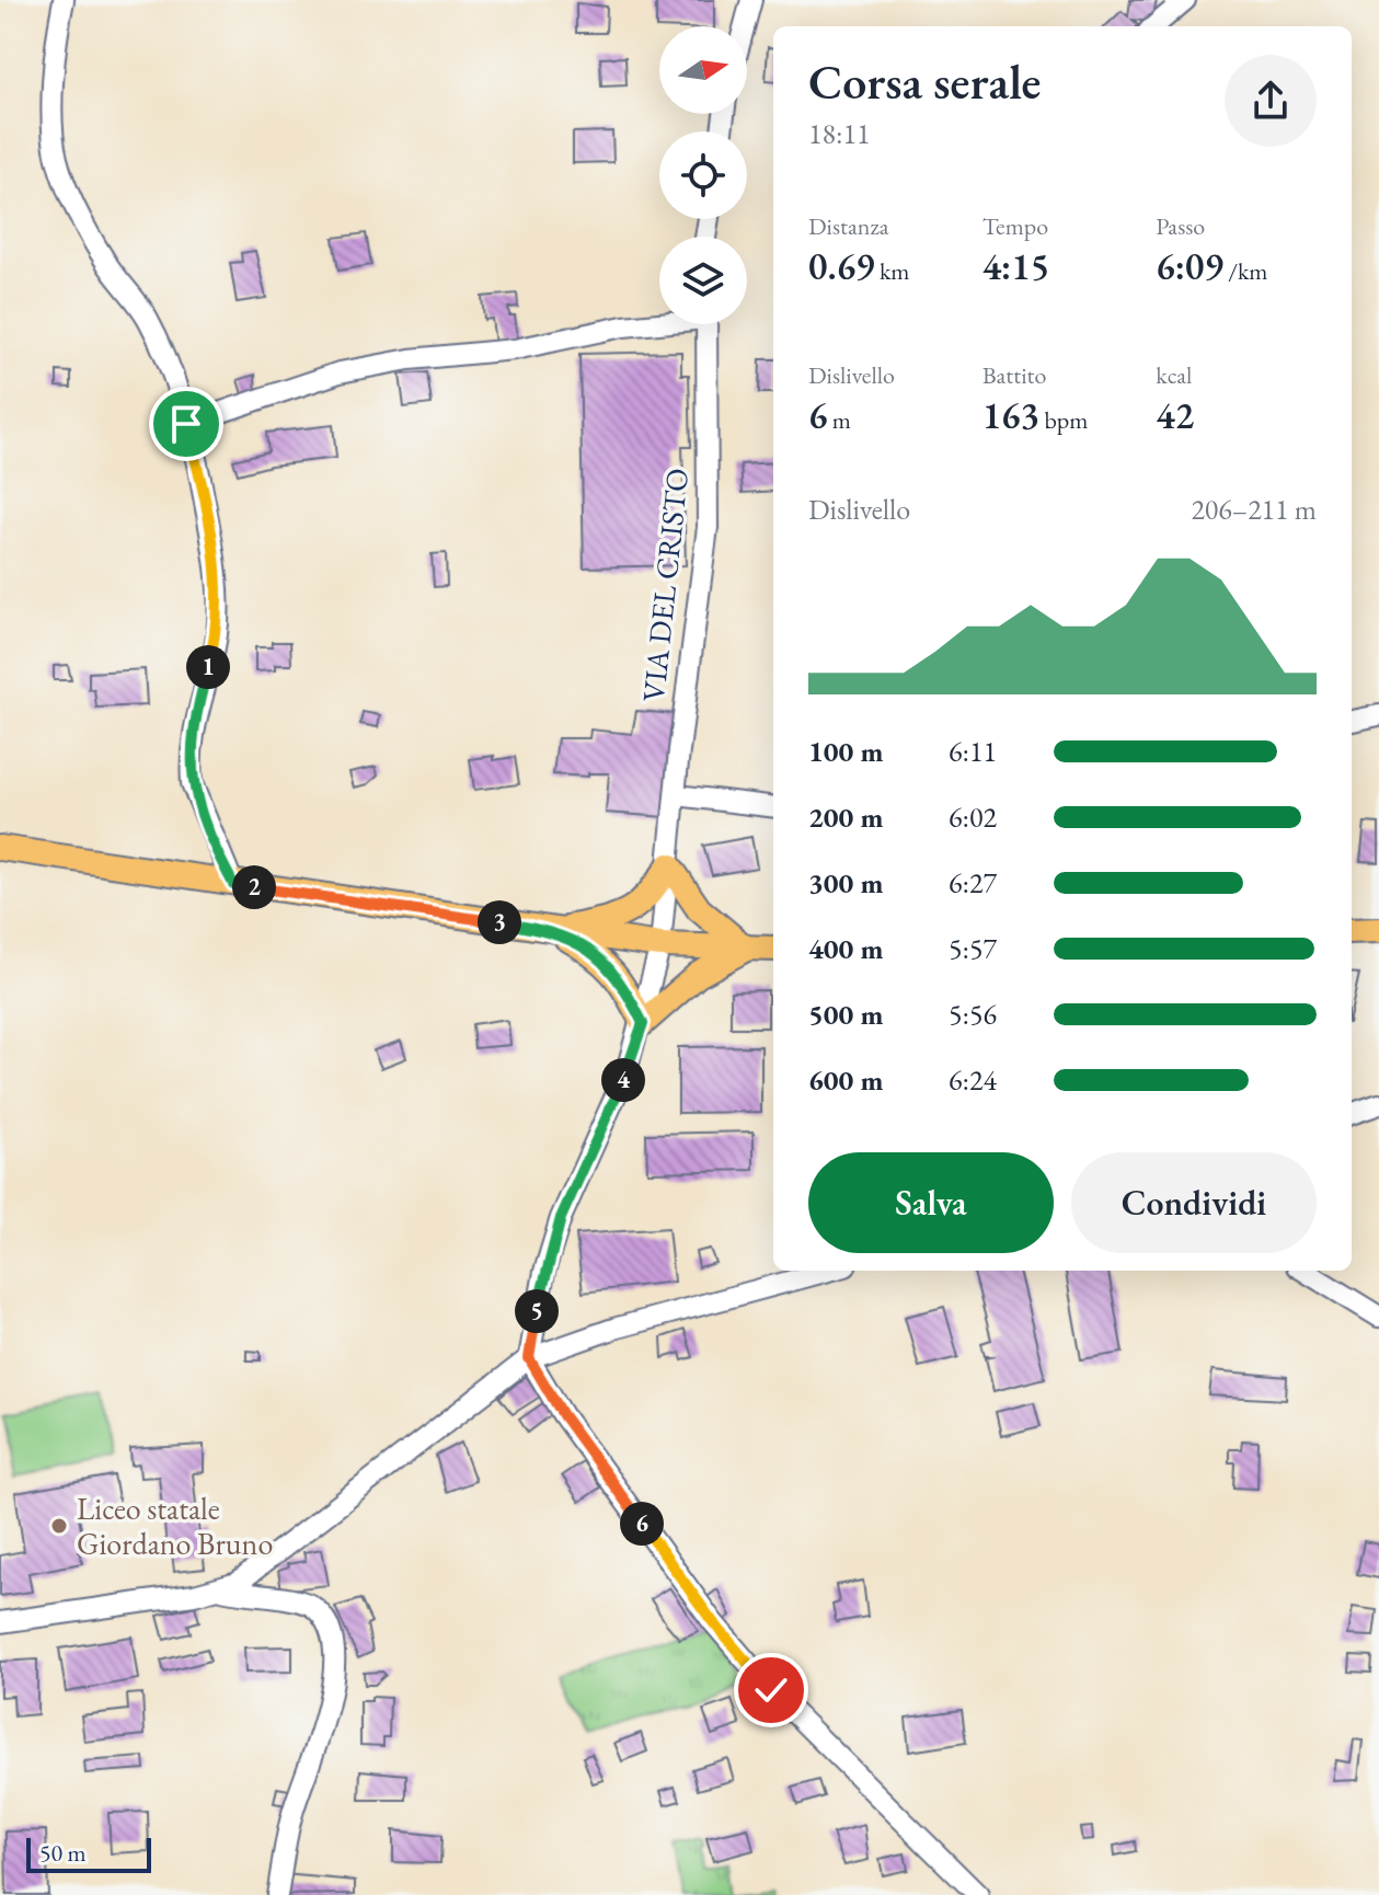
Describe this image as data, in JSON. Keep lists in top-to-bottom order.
{
  "streets": {
    "street": ["VIA DEL CRISTO"]
  },
  "places": ["Liceo statale Giordano Bruno"],
  "scale_bar": "50 m",
  "north": "right",
  "page": {
    "heading": ["Corsa serale", "18:11"],
    "stats": [
      ["Distanza", "0.69 km"],
      ["Tempo", "4:15"],
      ["Passo", "6:09 /km"],
      ["Dislivello", "6 m"],
      ["Battito", "163 bpm"],
      ["kcal", "42"]
    ],
    "chart": ["Dislivello", "206–211 m"],
    "pins": [
      "1",
      "2",
      "3",
      "4",
      "5",
      "6"
    ],
    "list": [
      {
        "name": "100 m",
        "note": "6:11"
      },
      {
        "name": "200 m",
        "note": "6:02"
      },
      {
        "name": "300 m",
        "note": "6:27"
      },
      {
        "name": "400 m",
        "note": "5:57"
      },
      {
        "name": "500 m",
        "note": "5:56"
      },
      {
        "name": "600 m",
        "note": "6:24"
      }
    ],
    "buttons": ["Salva", "Condividi"],
    "scale": "50 m"
  }
}
